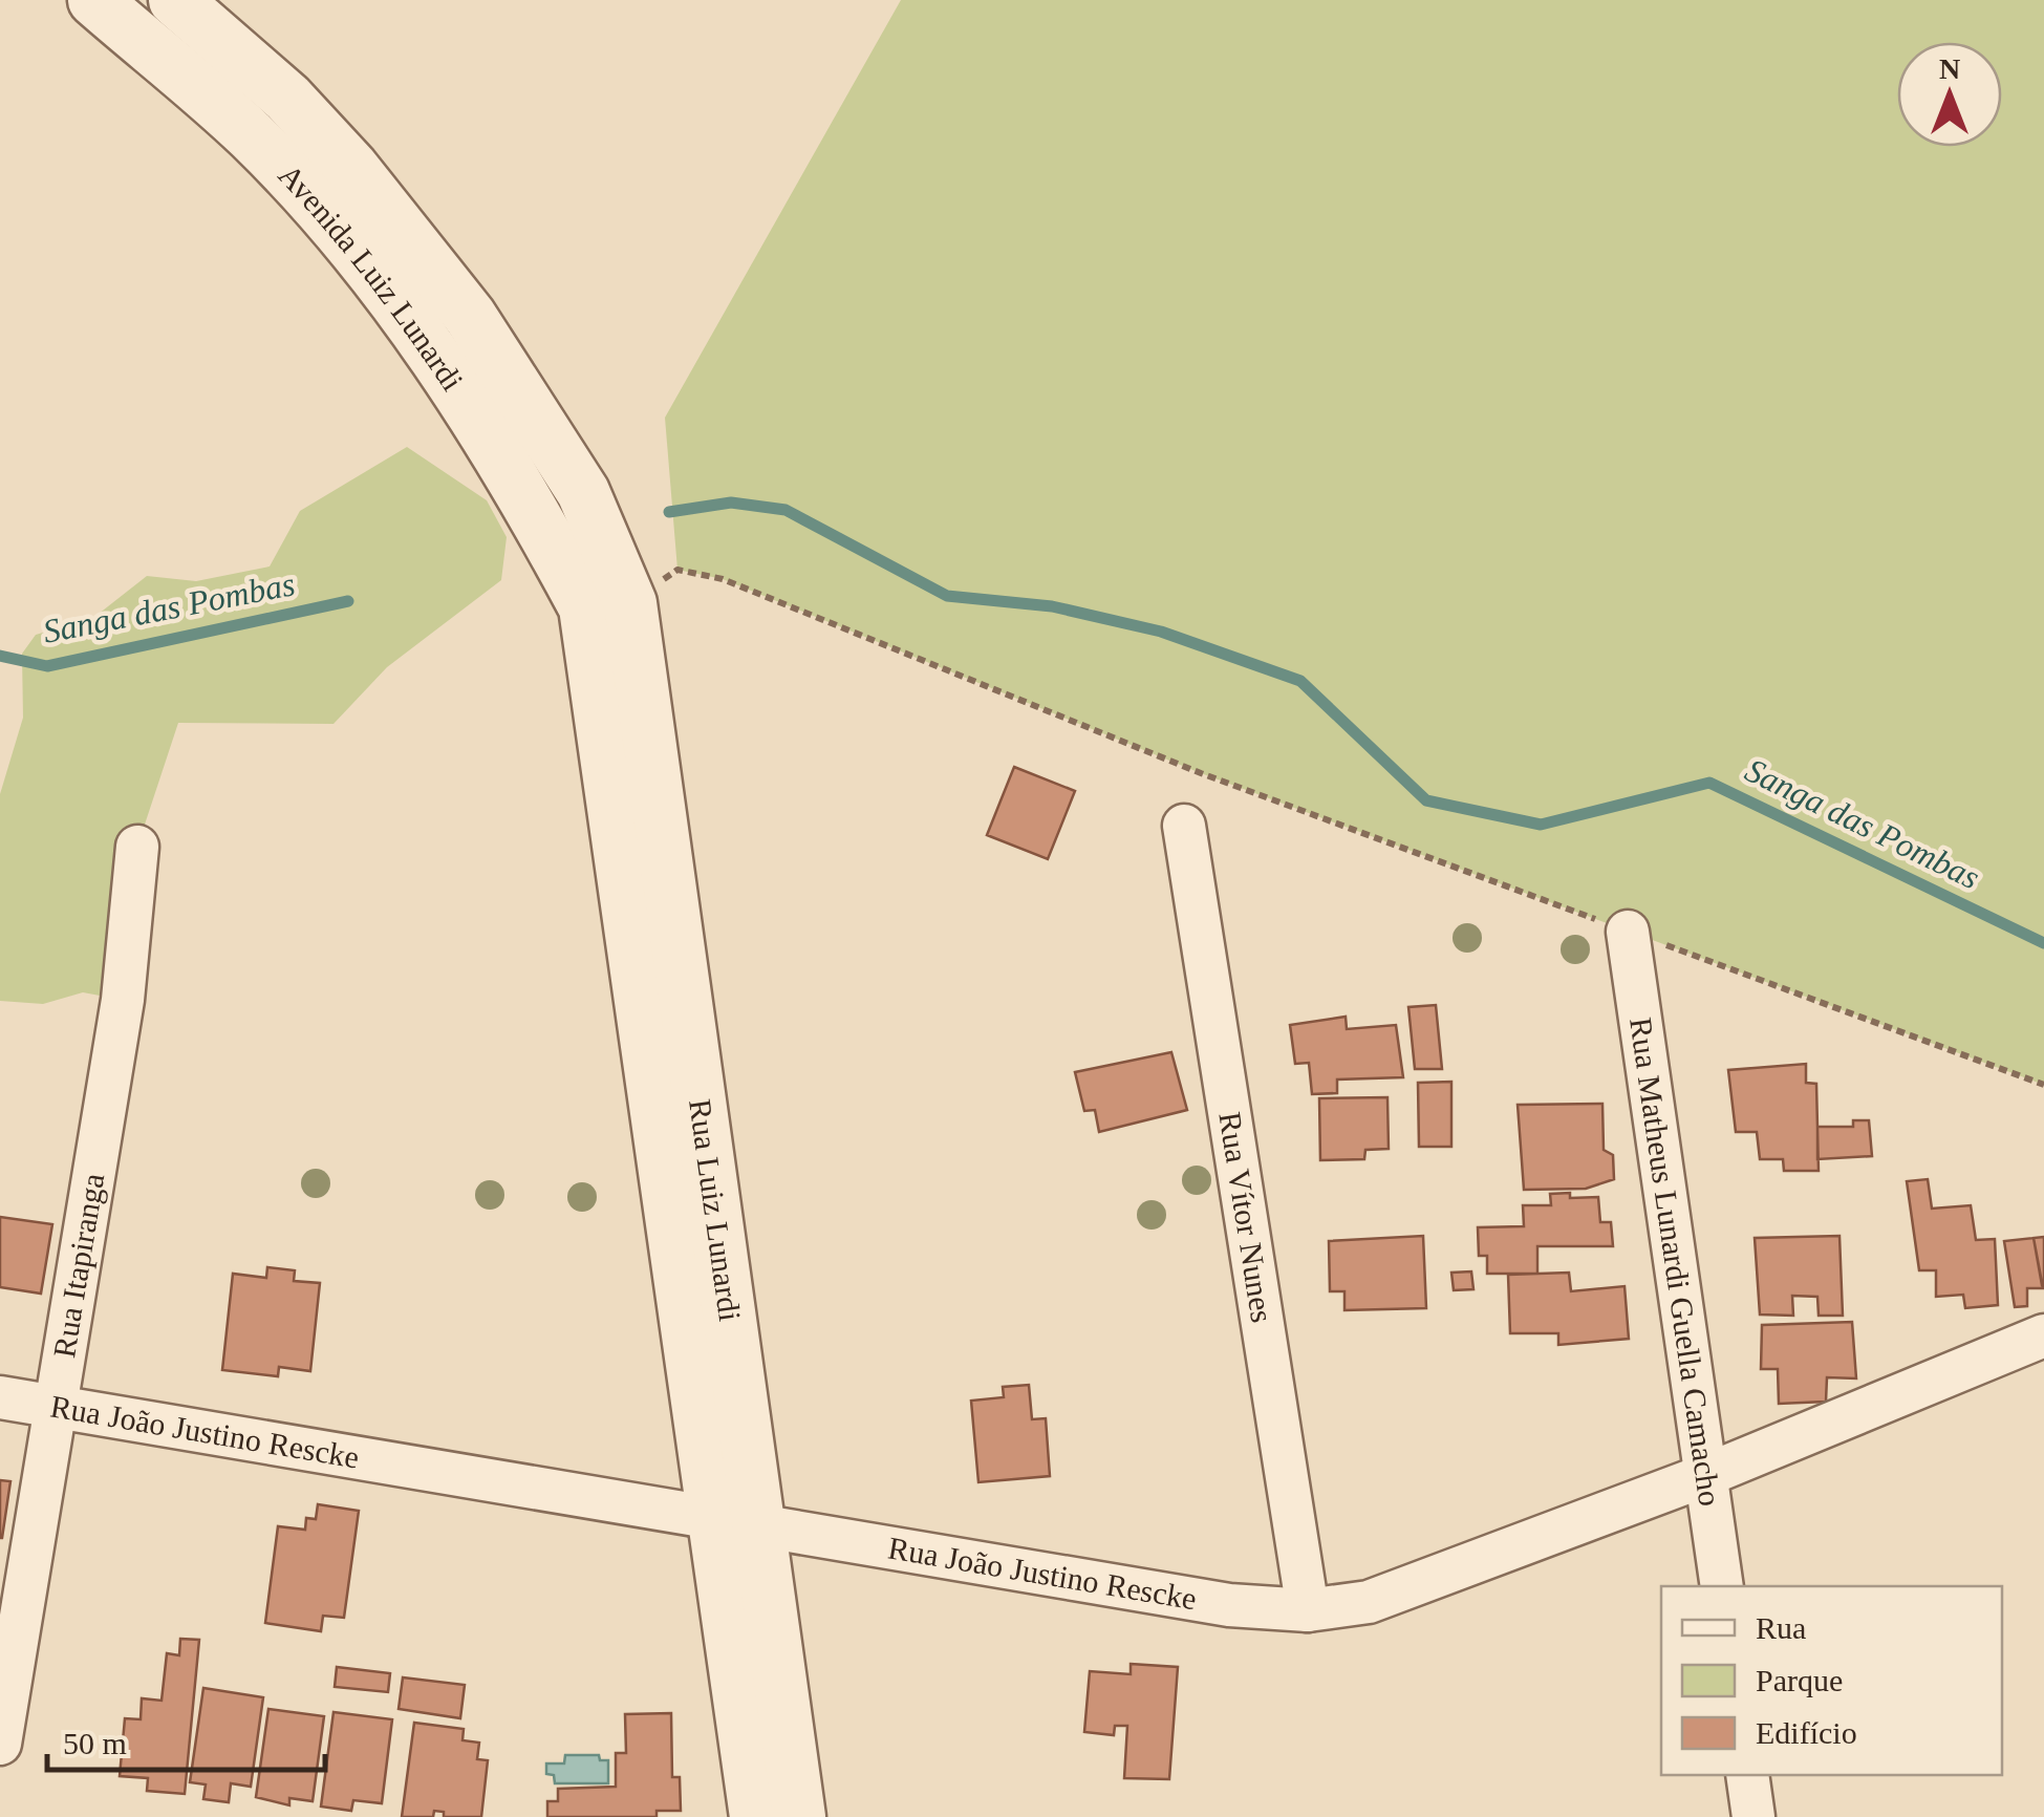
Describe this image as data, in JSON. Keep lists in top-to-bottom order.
{
  "streets": {
    "street": [
      "Avenida Luiz Lunardi",
      "Rua Luiz Lunardi",
      "Rua Vítor Nunes",
      "Rua Matheus Lunardi Guella Camacho",
      "Rua Itapiranga",
      "Rua João Justino Rescke"
    ]
  },
  "crossings": [
    ["Avenida Luiz Lunardi", "Rua Luiz Lunardi"],
    ["Rua Luiz Lunardi", "Rua João Justino Rescke"],
    ["Rua Vítor Nunes", "Rua João Justino Rescke"],
    ["Rua Matheus Lunardi Guella Camacho", "Rua João Justino Rescke"],
    ["Rua Itapiranga", "Rua João Justino Rescke"]
  ],
  "water": ["Sanga das Pombas"],
  "legend": ["Rua", "Parque", "Edifício"],
  "scale_bar": "50 m",
  "north": "top"
}
